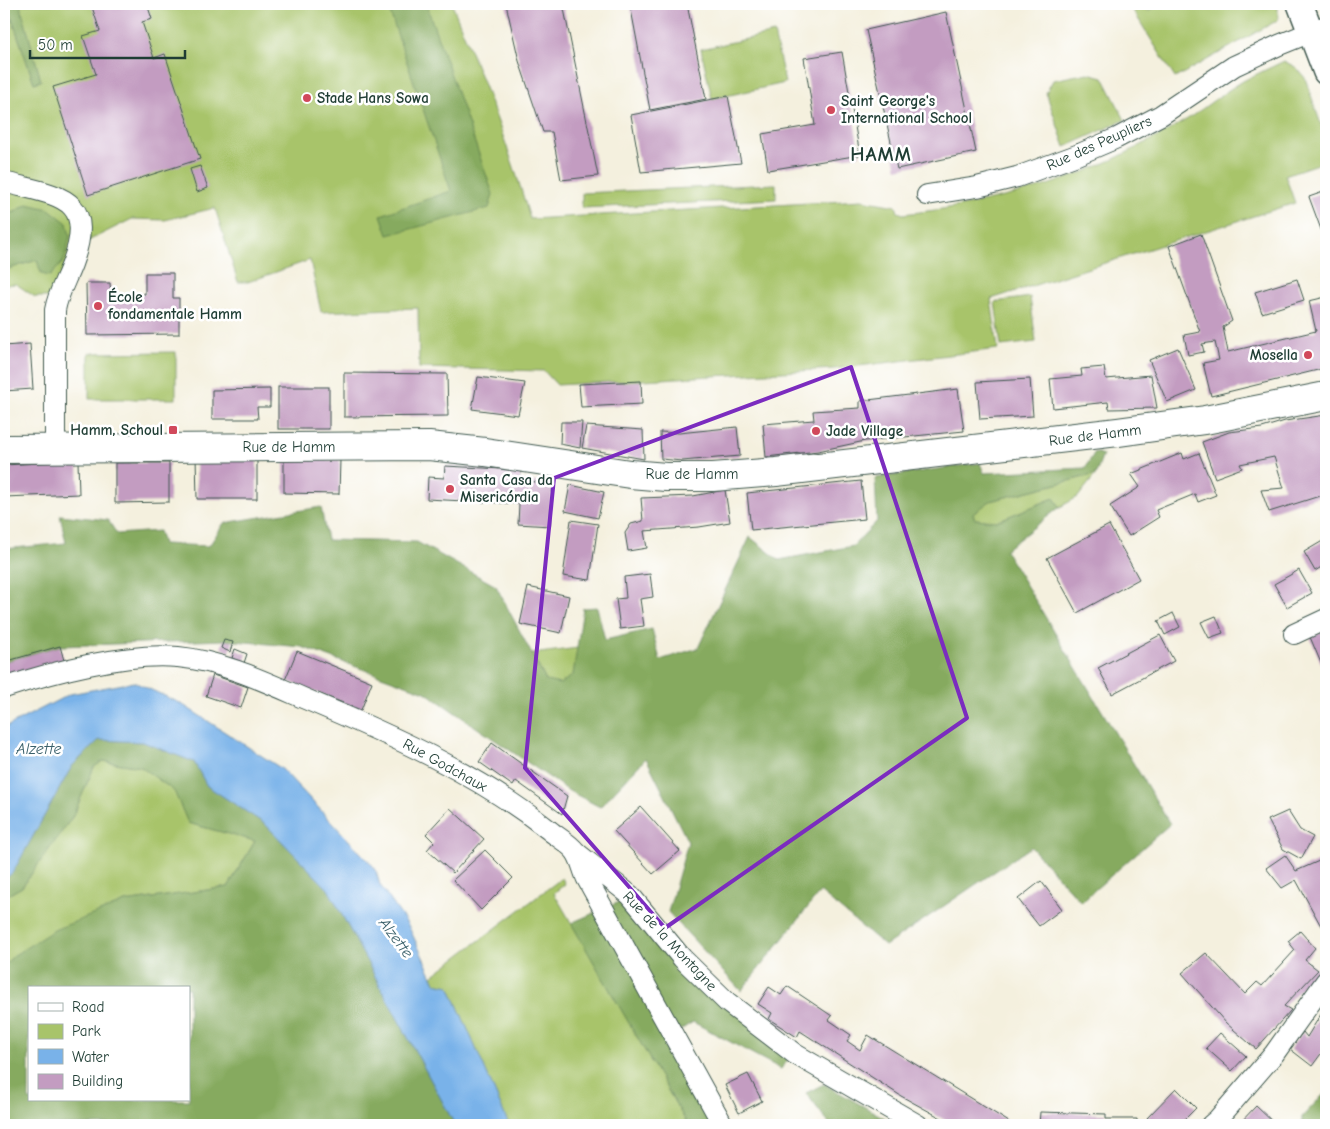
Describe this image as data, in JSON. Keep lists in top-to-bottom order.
{
  "streets": {
    "main road": ["Rue de Hamm"],
    "street": ["Rue des Peupliers", "Rue Godchaux", "Rue de la Montagne"]
  },
  "crossings": [
    ["Rue Godchaux", "Rue de la Montagne"]
  ],
  "districts": ["HAMM"],
  "water": ["Alzette"],
  "places": {
    "other": [
      "Stade Hans Sowa",
      "Saint George's International School",
      "École fondamentale Hamm",
      "Mosella",
      "Jade Village",
      "Santa Casa da Misericórdia"
    ],
    "transit": ["Hamm, Schoul"]
  },
  "legend": [
    "Road",
    "Park",
    "Water",
    "Building"
  ],
  "scale_bar": "50 m"
}
